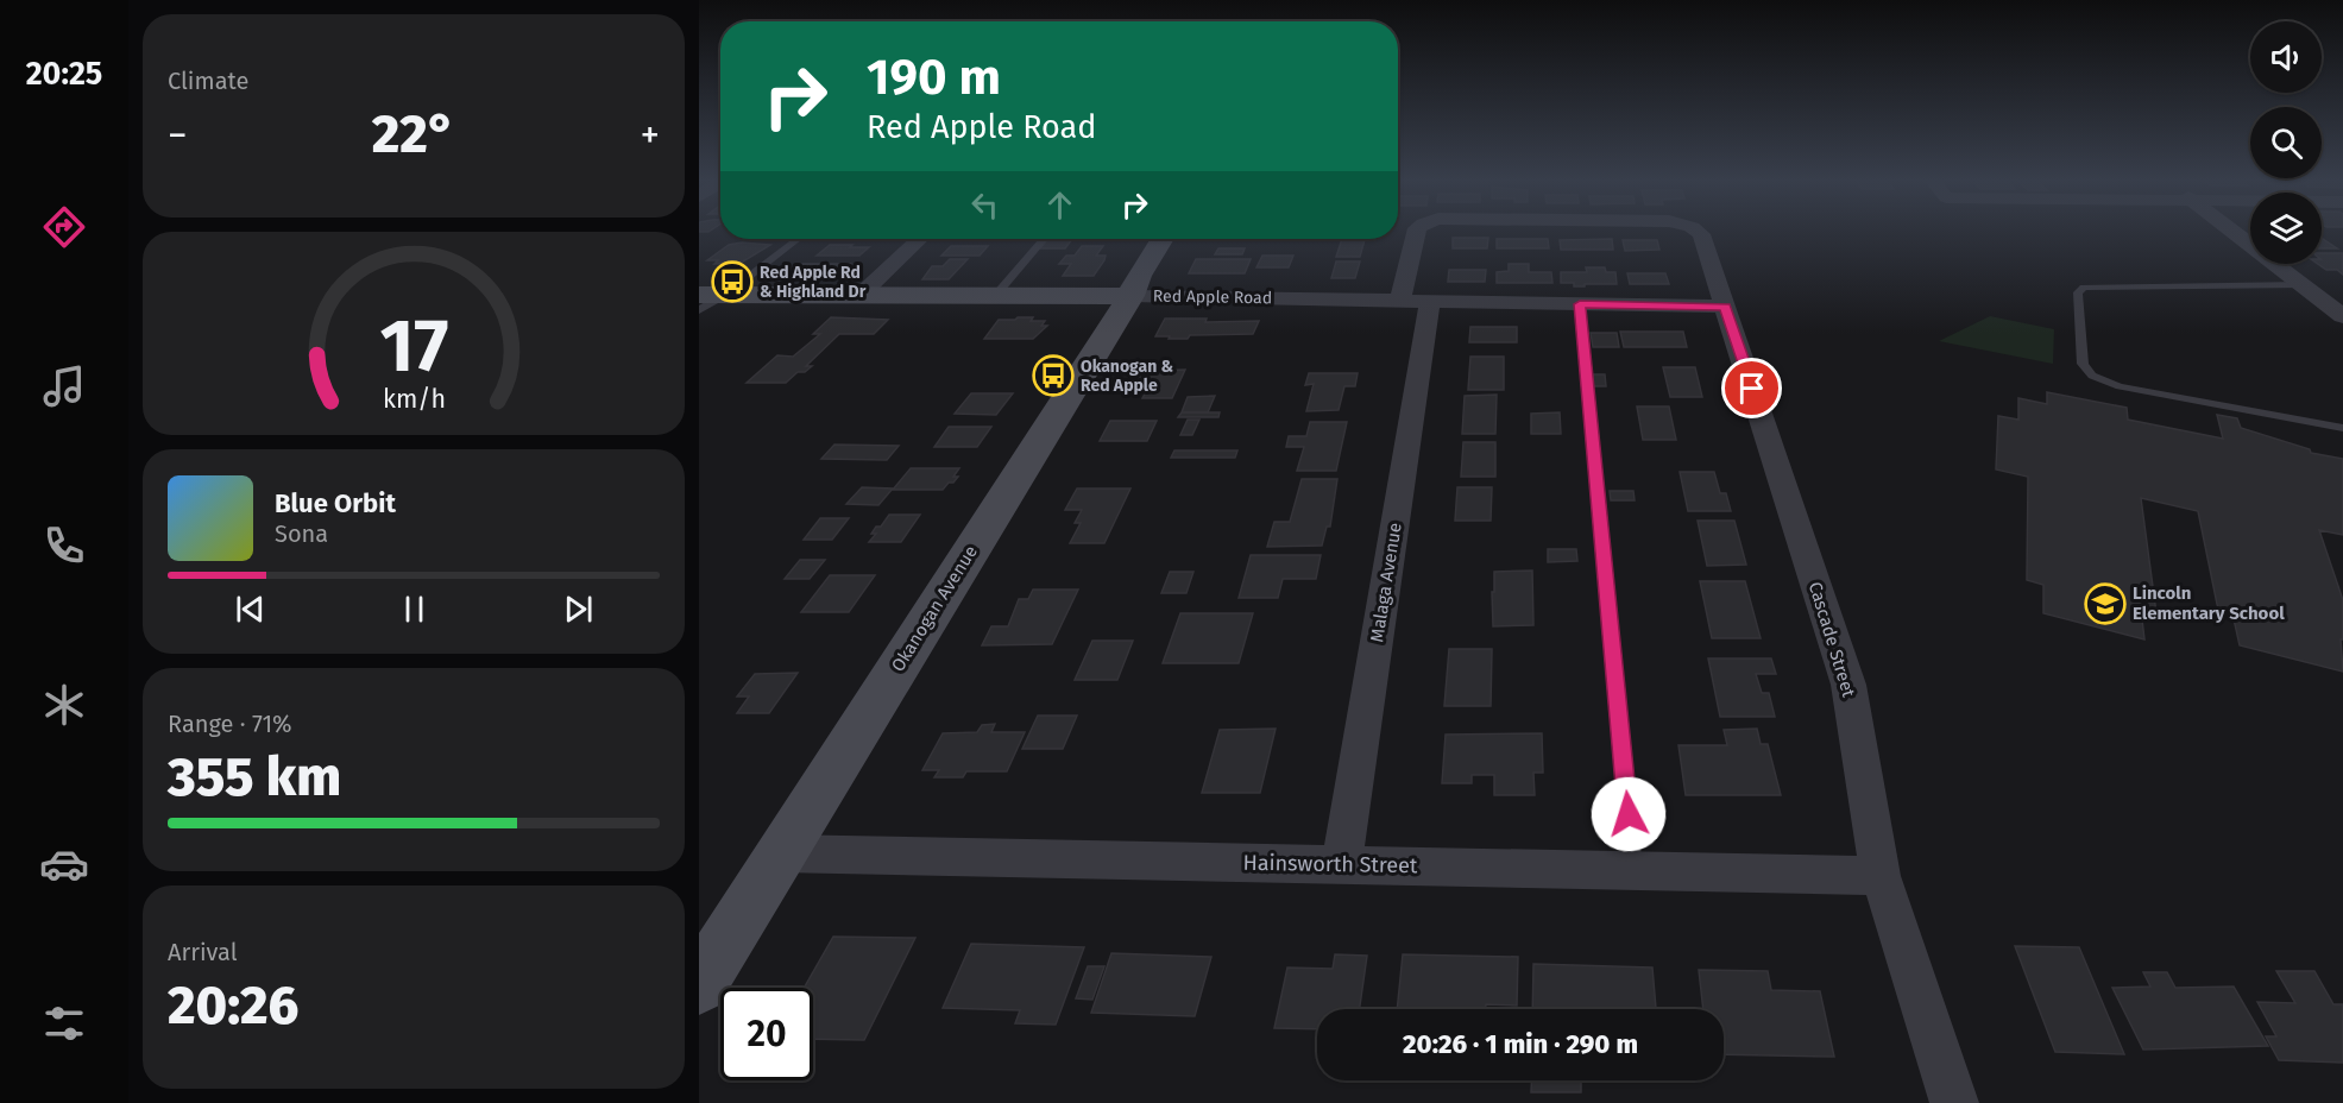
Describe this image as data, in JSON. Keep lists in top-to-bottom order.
{
  "streets": {
    "street": [
      "Red Apple Road",
      "Malaga Avenue",
      "Okanogan Avenue",
      "Cascade Street",
      "Hainsworth Street"
    ]
  },
  "crossings": [
    ["Red Apple Road", "Malaga Avenue"],
    ["Red Apple Road", "Okanogan Avenue"],
    ["Red Apple Road", "Cascade Street"],
    ["Malaga Avenue", "Hainsworth Street"],
    ["Okanogan Avenue", "Hainsworth Street"],
    ["Cascade Street", "Hainsworth Street"]
  ],
  "places": {
    "bus stop": ["Red Apple Rd & Highland Dr", "Okanogan & Red Apple"],
    "school or university": ["Lincoln Elementary School"]
  },
  "page": {
    "tabs": "20:25",
    "tile": [
      "Climate",
      ["Range · 71%", "355 km"],
      ["Arrival", "20:26"]
    ],
    "turn": ["190 m", "Red Apple Road"],
    "heat": ["−", "22°", "+"],
    "song": ["Blue Orbit", "Sona"],
    "limit": "20",
    "trip": "20:26 · 1 min · 290 m",
    "gauge": ["17", "km/h"]
  }
}
